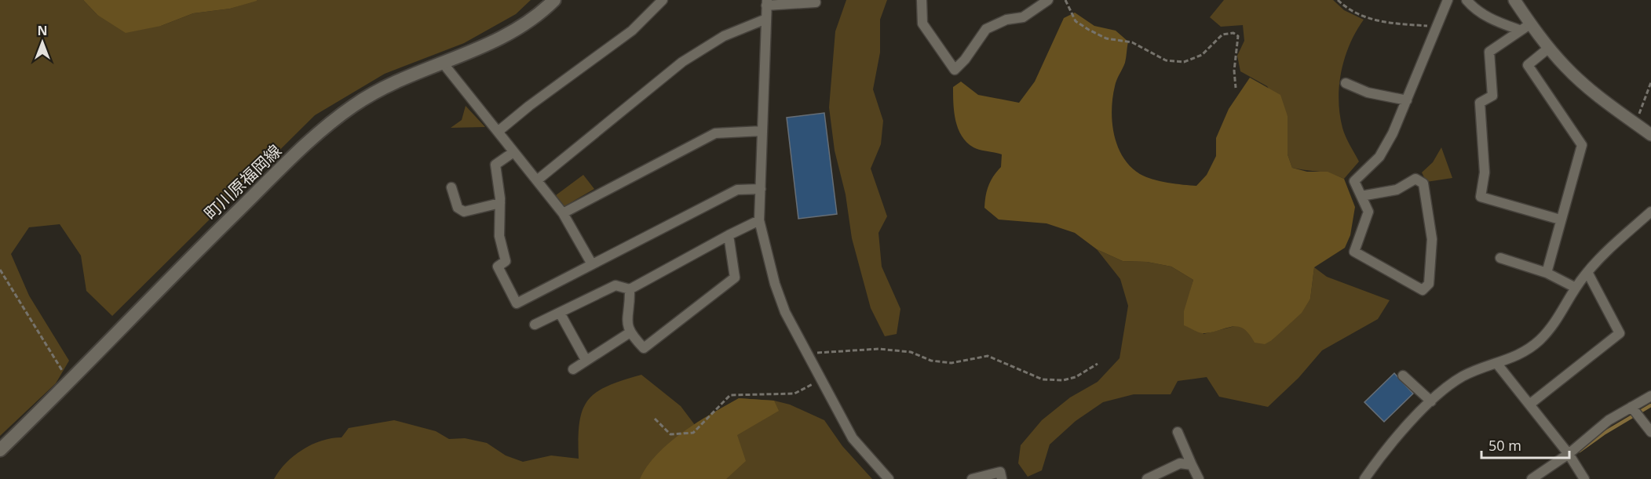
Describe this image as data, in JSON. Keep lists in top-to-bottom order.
{
  "streets": {
    "main road": ["町川原福岡線"]
  },
  "scale_bar": "50 m",
  "north": "top"
}
